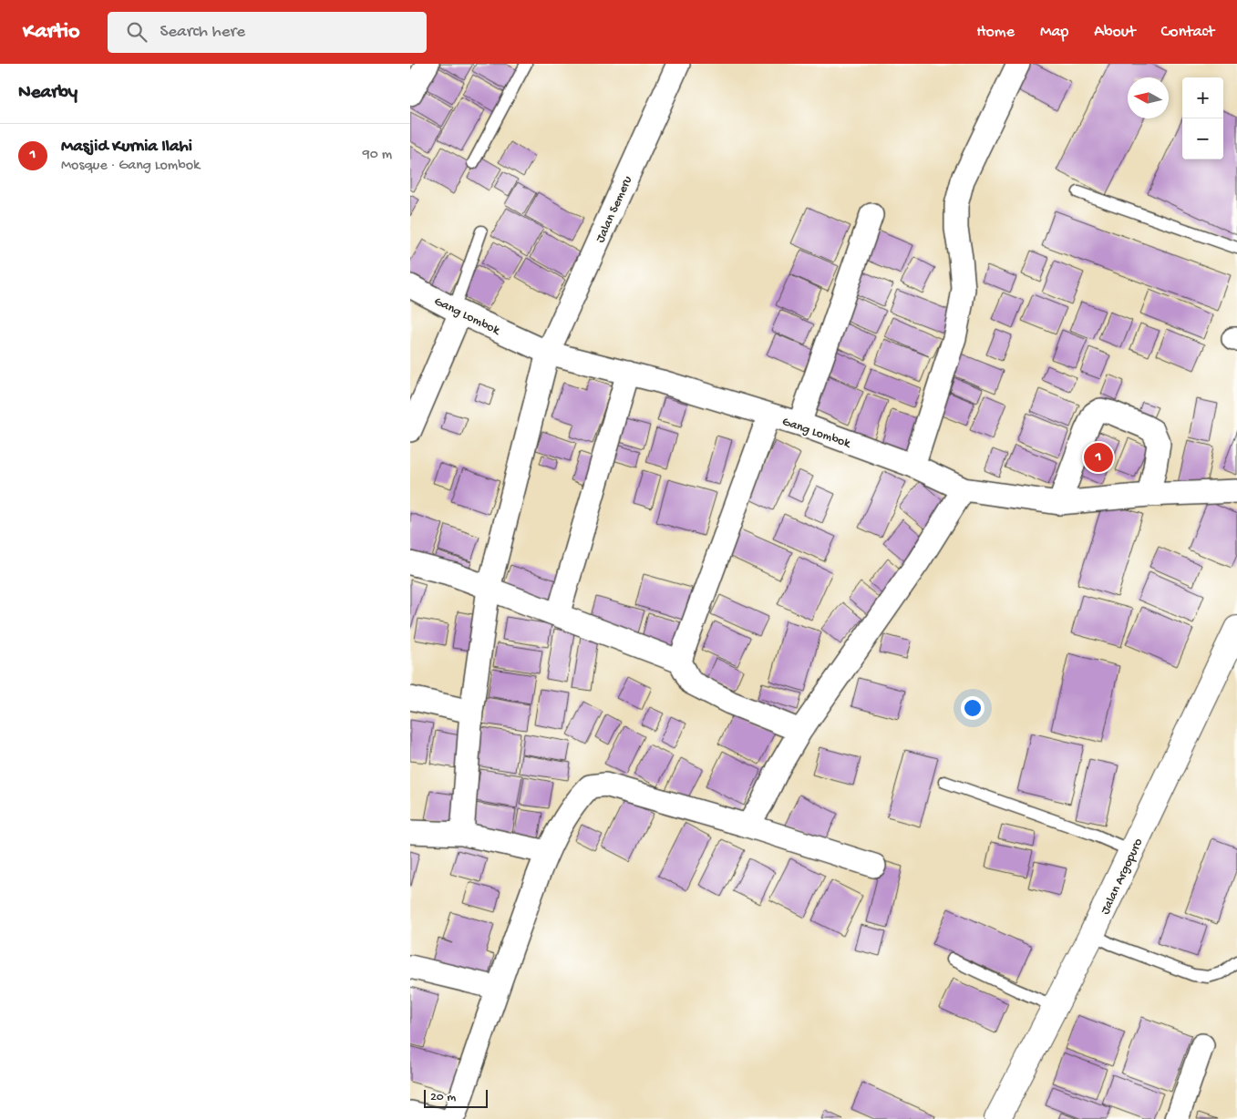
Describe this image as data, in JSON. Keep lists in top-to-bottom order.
{
  "streets": {
    "highway": ["Jalan Argopuro"],
    "street": ["Jalan Semeru", "Gang Lombok"]
  },
  "crossings": [
    ["Jalan Semeru", "Gang Lombok"]
  ],
  "scale_bar": "20 m",
  "north": "left",
  "page": {
    "header": "Kartio",
    "search": "Search here",
    "nav": [
      "Home",
      "Map",
      "About",
      "Contact"
    ],
    "heading": "Nearby",
    "map_buttons": ["+", "−"],
    "list": [
      {
        "mark": "1",
        "name": "Masjid Kurnia Ilahi",
        "note": "Mosque · Gang Lombok",
        "value": "90 m"
      }
    ],
    "pins": "1",
    "scale": "20 m"
  }
}
